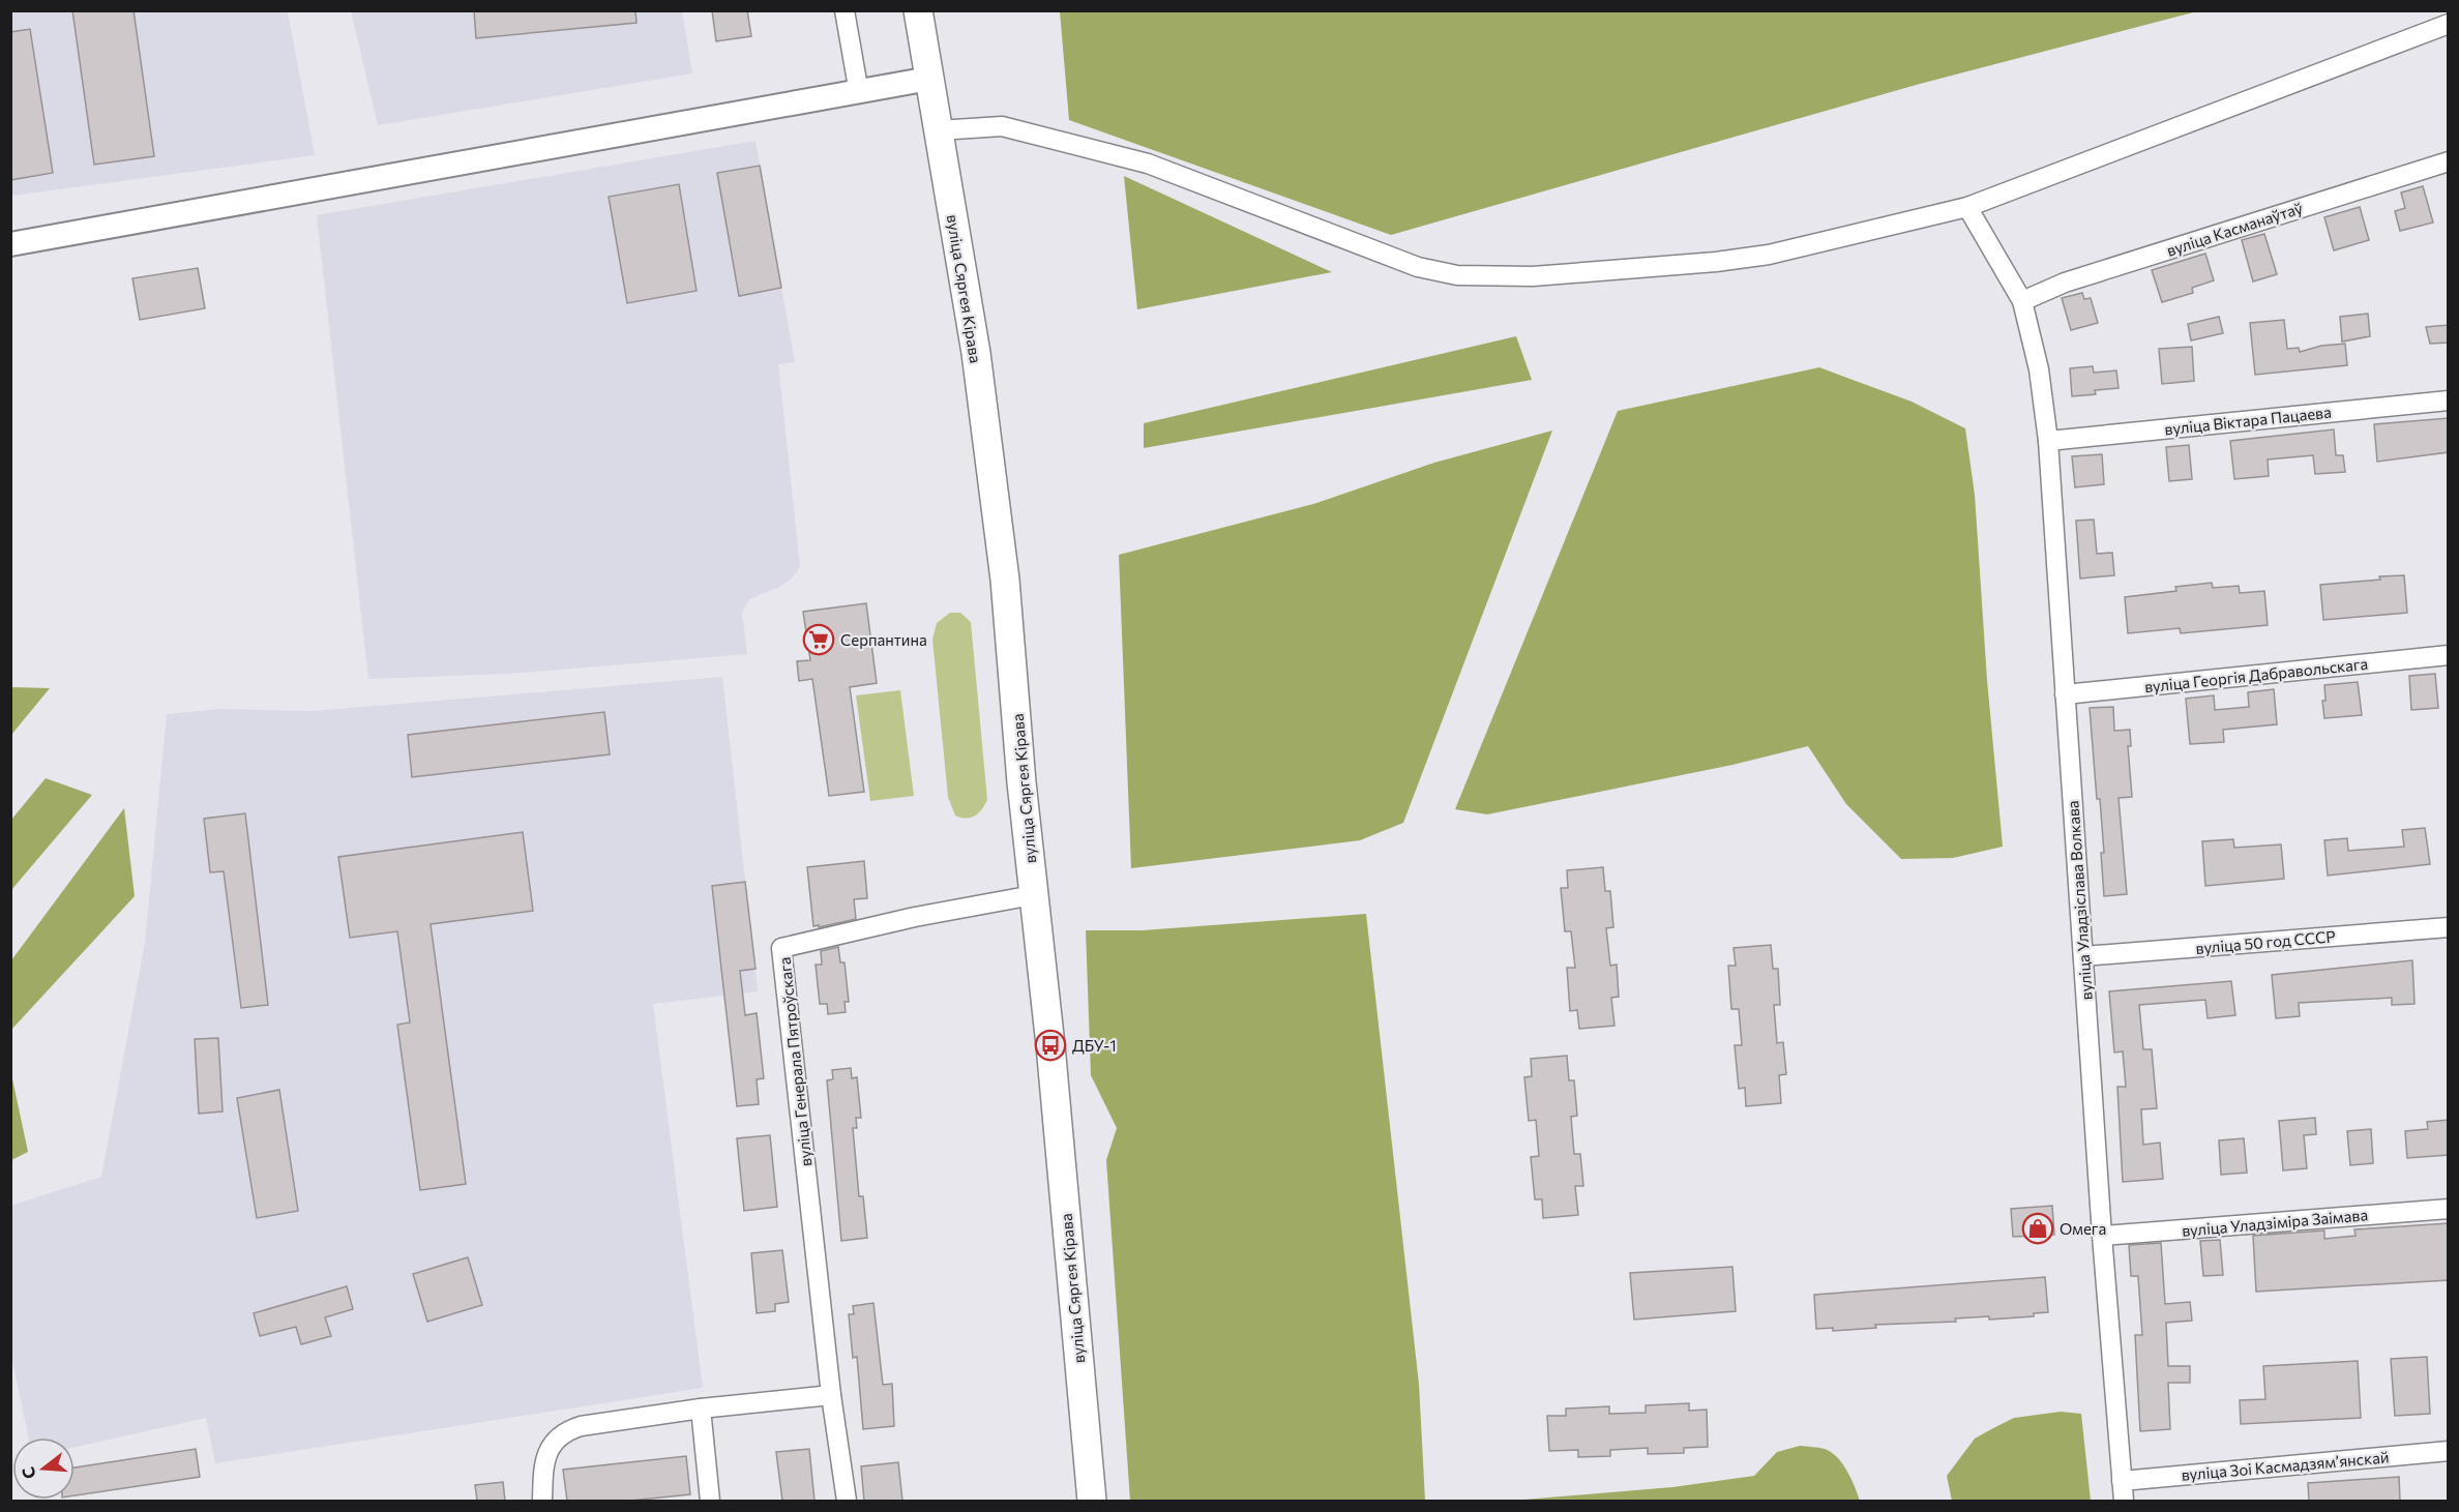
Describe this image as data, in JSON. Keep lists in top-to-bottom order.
{
  "streets": {
    "main road": ["вуліца Сяргея Кірава"],
    "street": [
      "вуліца Касманаўтаў",
      "вуліца Віктара Пацаева",
      "вуліца Георгія Дабравольскага",
      "вуліца Уладзіслава Волкава",
      "вуліца 50 год СССР",
      "вуліца Генерала Пятроўскага",
      "вуліца Уладзіміра Заімава",
      "вуліца Зоі Касмадзямʼянскай"
    ]
  },
  "crossings": [
    ["вуліца Касманаўтаў", "вуліца Уладзіслава Волкава"],
    ["вуліца Сяргея Кірава", "вуліца Генерала Пятроўскага"],
    ["вуліца Віктара Пацаева", "вуліца Уладзіслава Волкава"],
    ["вуліца Георгія Дабравольскага", "вуліца Уладзіслава Волкава"],
    ["вуліца Уладзіслава Волкава", "вуліца 50 год СССР"],
    ["вуліца Уладзіслава Волкава", "вуліца Уладзіміра Заімава"],
    ["вуліца Уладзіслава Волкава", "вуліца Зоі Касмадзямʼянскай"]
  ],
  "places": {
    "supermarket": ["Серпантина"],
    "bus stop": ["ДБУ-1"],
    "shop": ["Омега"]
  },
  "north": "left"
}
